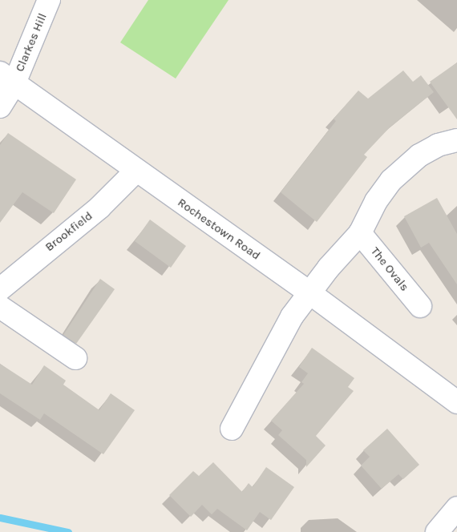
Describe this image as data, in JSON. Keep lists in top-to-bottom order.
{
  "streets": {
    "street": [
      "Clarkes Hill",
      "Rochestown Road",
      "Brookfield",
      "The Ovals"
    ]
  },
  "crossings": [
    ["Clarkes Hill", "Rochestown Road"],
    ["Rochestown Road", "Brookfield"]
  ]
}
